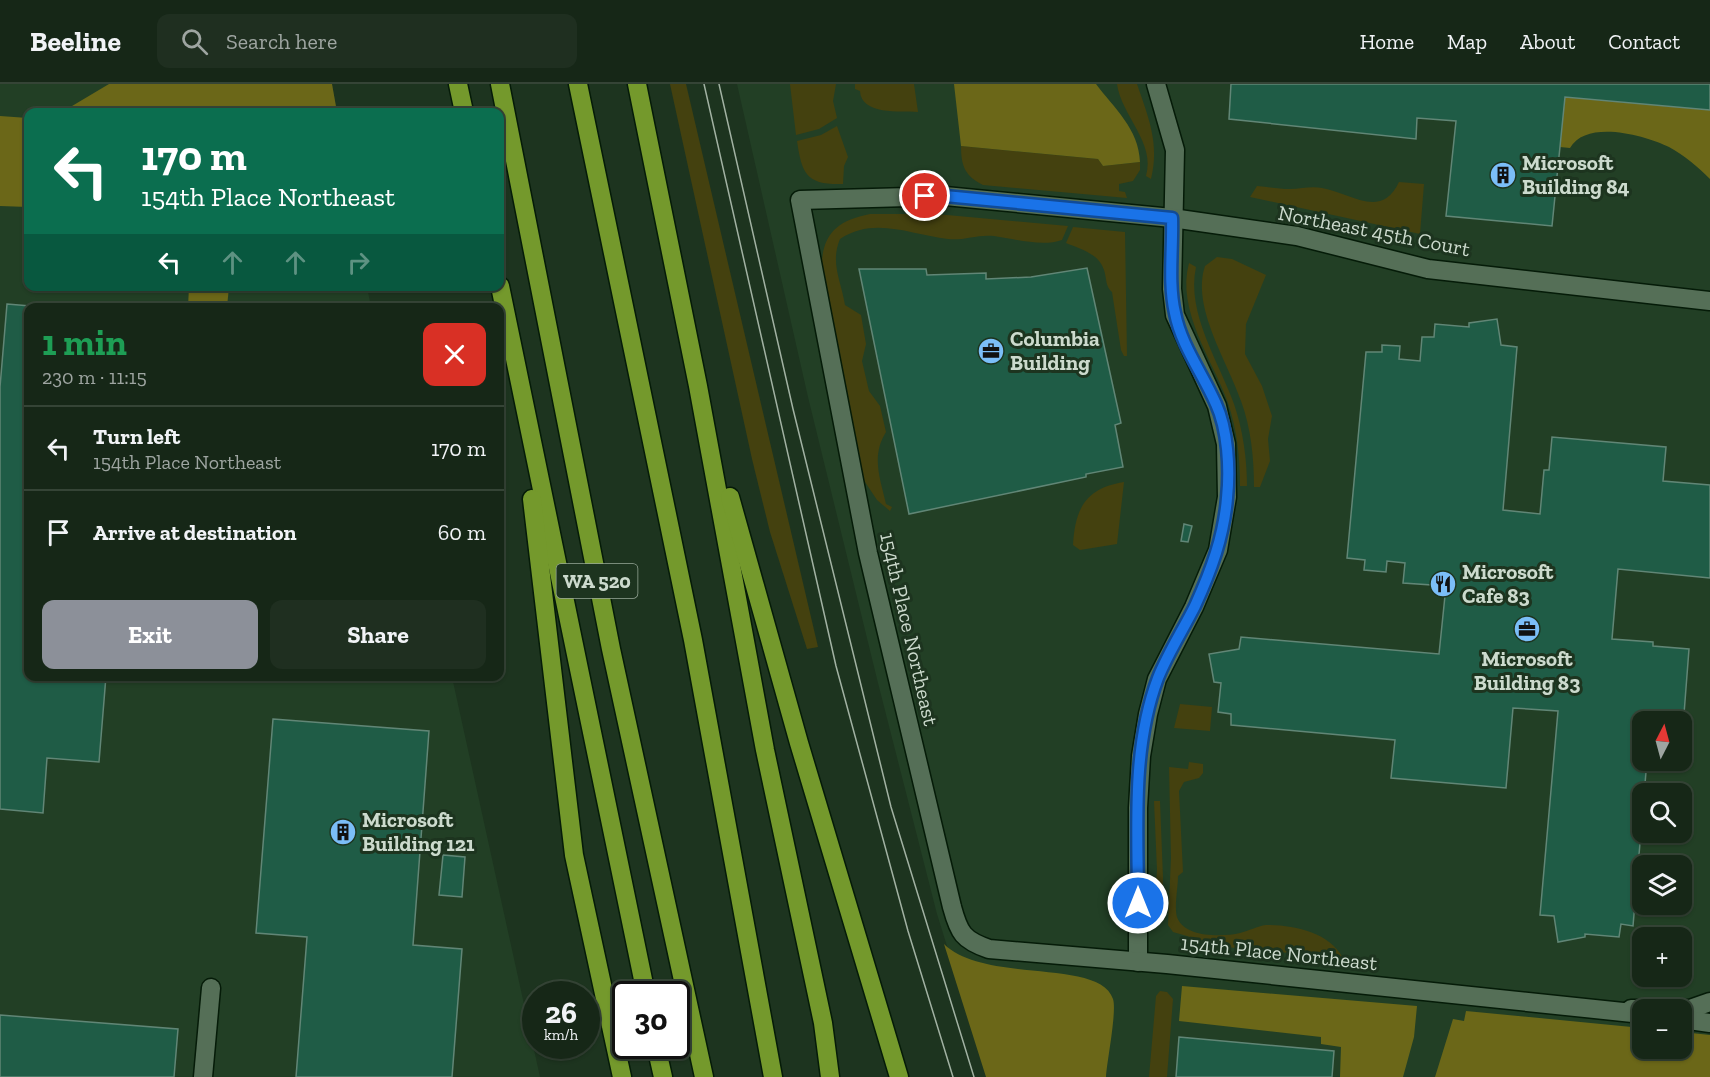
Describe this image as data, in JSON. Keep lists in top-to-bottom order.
{
  "streets": {
    "highway": ["WA 520"],
    "street": ["Northeast 45th Court", "154th Place Northeast"]
  },
  "crossings": [
    ["Northeast 45th Court", "154th Place Northeast"]
  ],
  "places": {
    "building": ["Microsoft Building 84", "Microsoft Building 121"],
    "office": ["Columbia Building", "Microsoft Building 83"],
    "restaurant": ["Microsoft Cafe 83"]
  },
  "north": "top",
  "page": {
    "header": "Beeline",
    "search": "Search here",
    "nav": [
      "Home",
      "Map",
      "About",
      "Contact"
    ],
    "turn": ["170 m", "154th Place Northeast"],
    "heading": ["1 min", "230 m · 11:15"],
    "list": [
      {
        "name": "Turn left",
        "note": "154th Place Northeast",
        "value": "170 m"
      },
      {
        "name": "Arrive at destination",
        "value": "60 m"
      }
    ],
    "buttons": ["Exit", "Share"],
    "map_buttons": ["+", "−"],
    "speed": "26 km/h",
    "limit": "30"
  }
}
